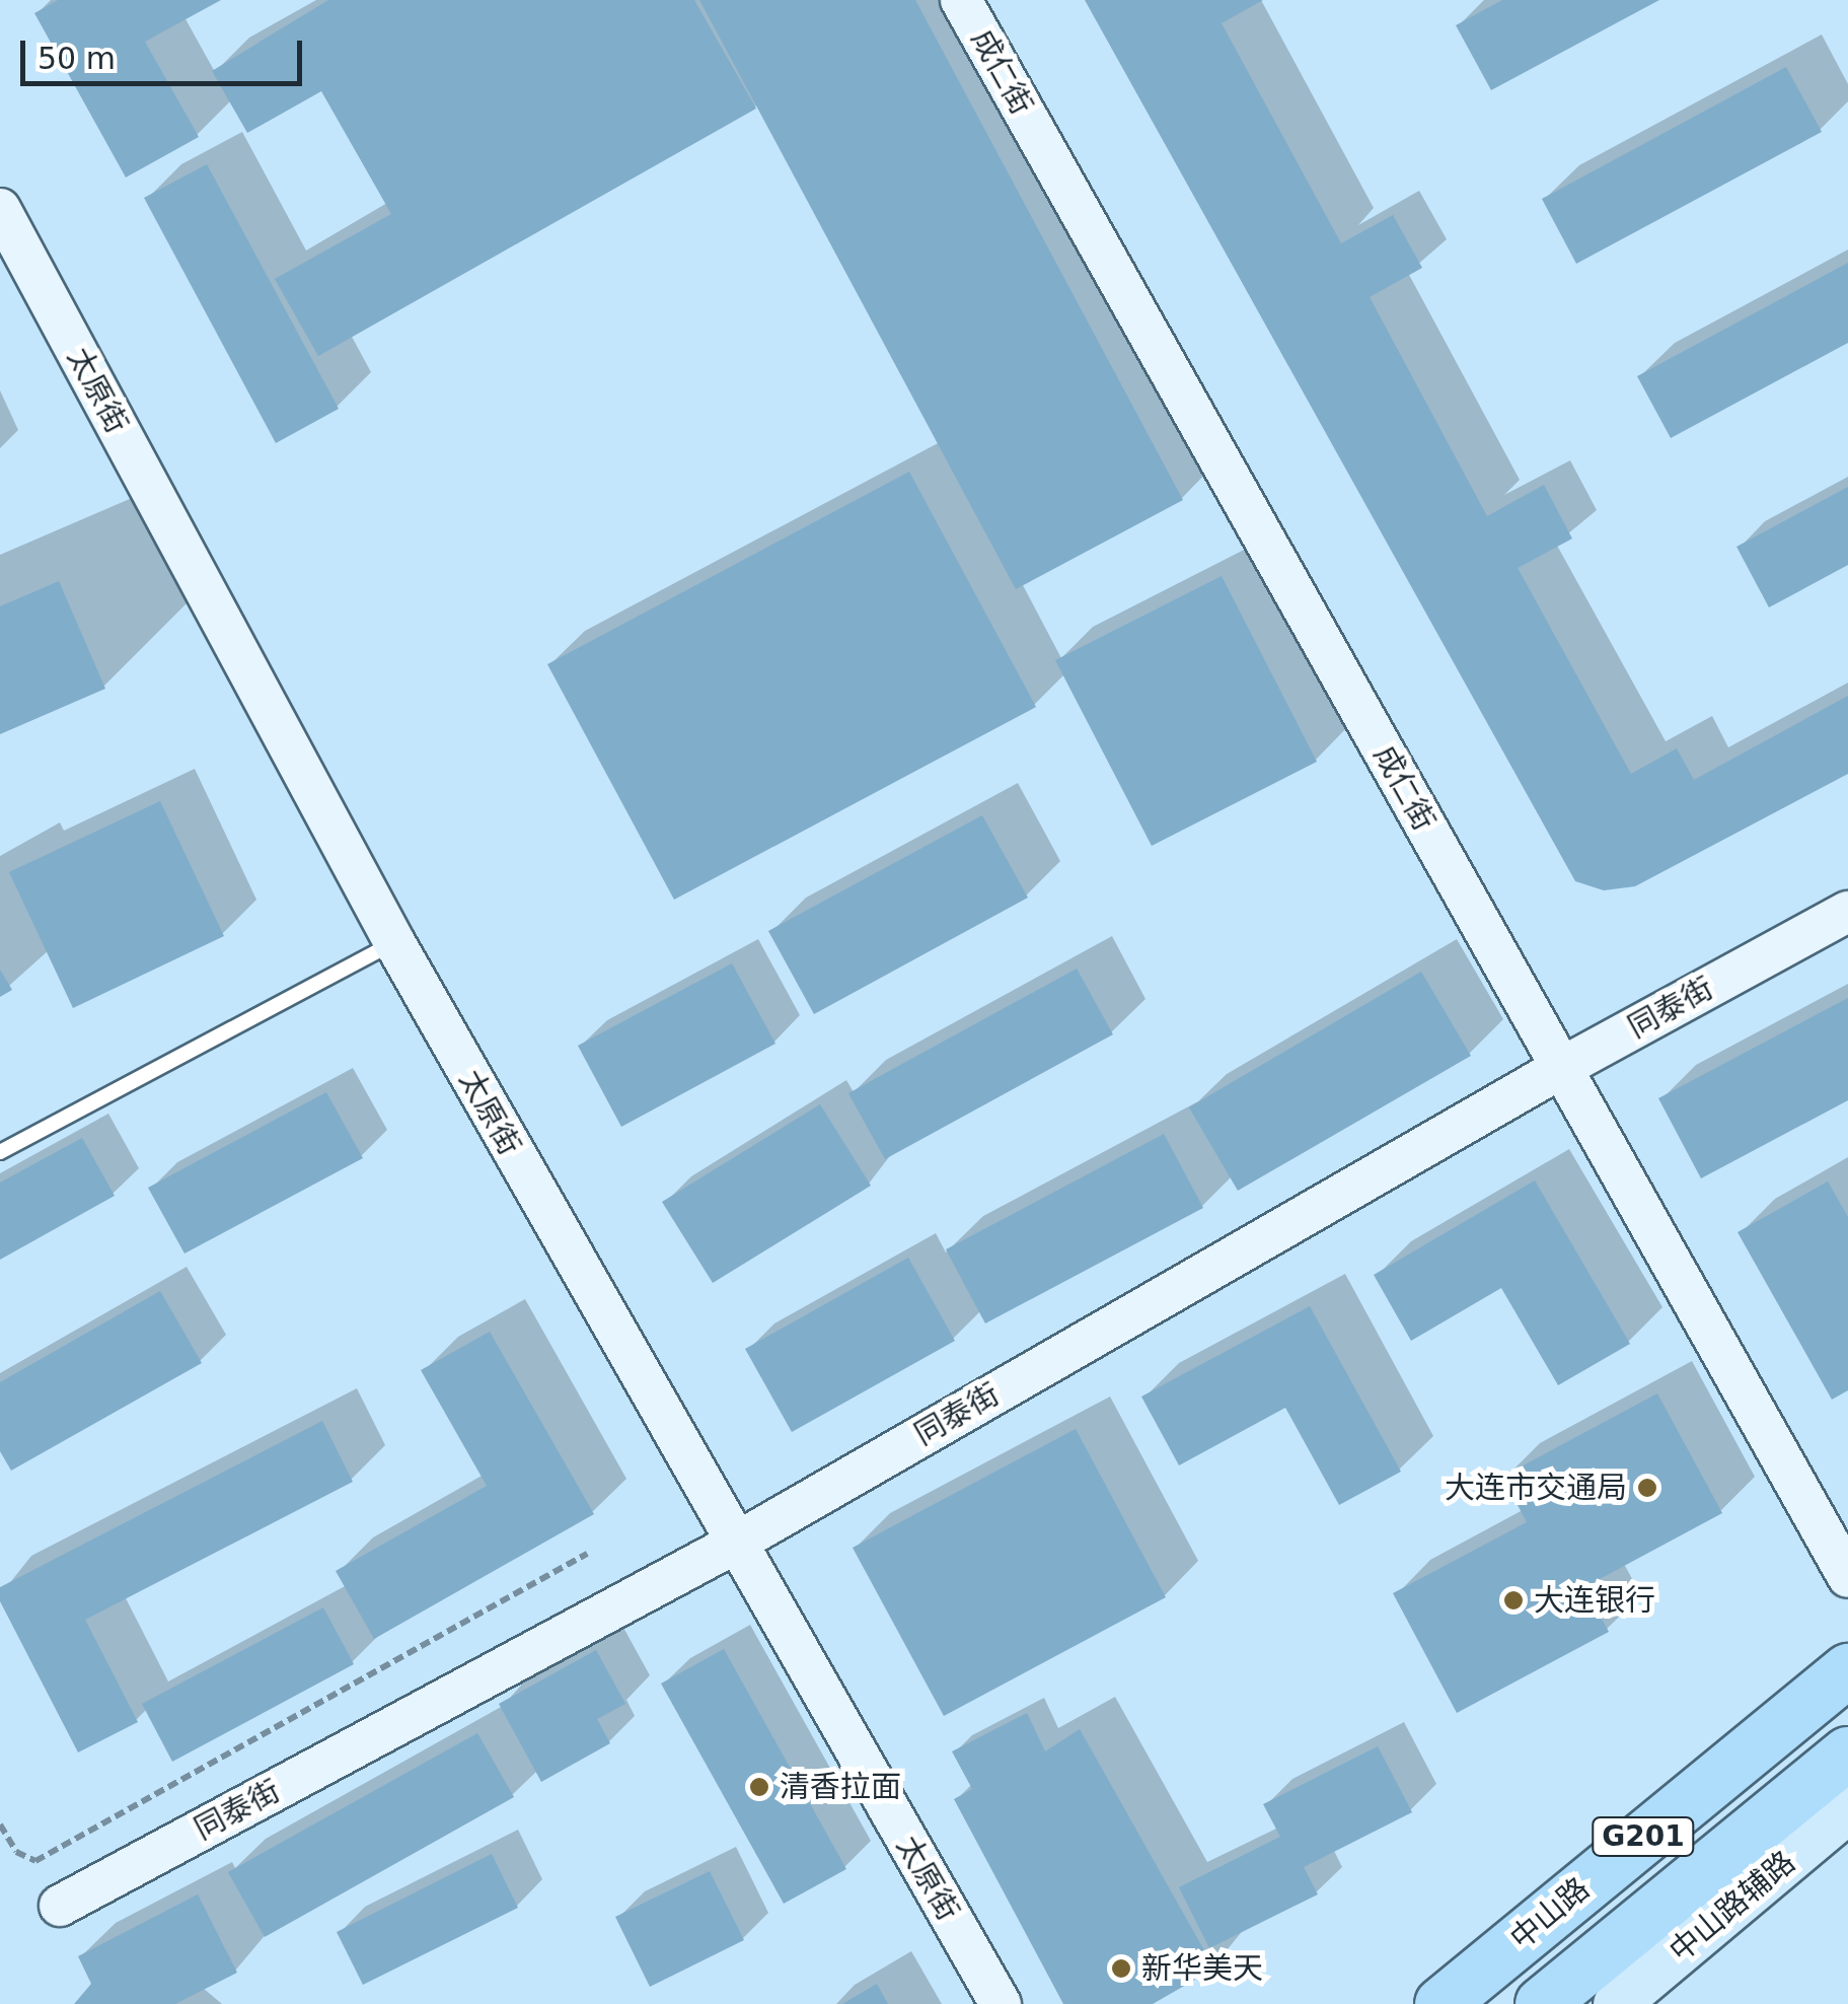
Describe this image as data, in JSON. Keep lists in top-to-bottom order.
{
  "streets": {
    "highway": ["G201", "中山路"],
    "main road": ["中山路辅路"],
    "street": ["成仁街", "太原街", "同泰街"]
  },
  "crossings": [
    ["成仁街", "同泰街"],
    ["太原街", "同泰街"]
  ],
  "places": [
    "大连市交通局",
    "大连银行",
    "清香拉面",
    "新华美天"
  ],
  "scale_bar": "50 m"
}
